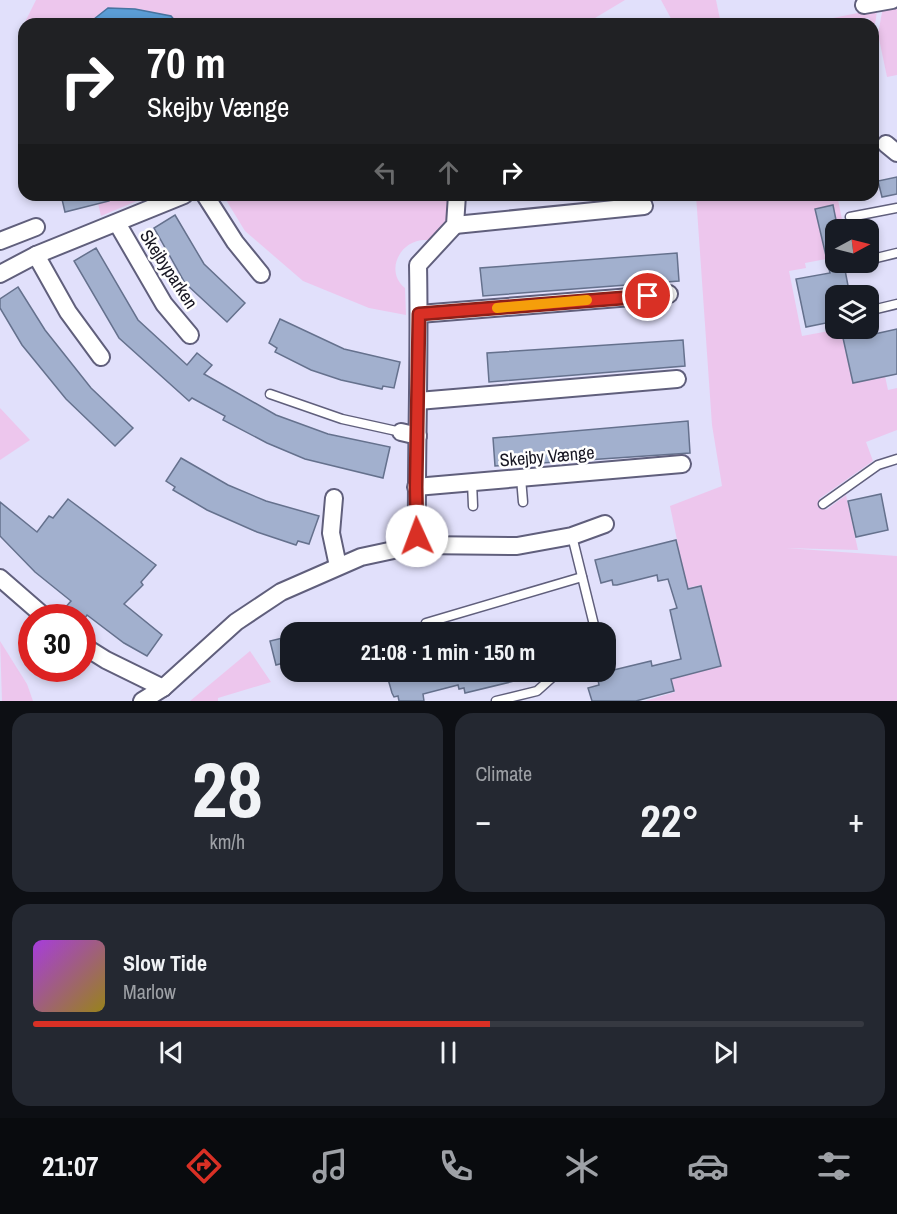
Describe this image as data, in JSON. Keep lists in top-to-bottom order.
{
  "streets": {
    "street": ["Skejbyparken", "Skejby Vænge"]
  },
  "north": "right",
  "page": {
    "turn": ["70 m", "Skejby Vænge"],
    "limit": "30",
    "trip": "21:08 · 1 min · 150 m",
    "tile": [
      ["28", "km/h"],
      "Climate"
    ],
    "heat": ["−", "22°", "+"],
    "song": ["Slow Tide", "Marlow"],
    "tabs": "21:07"
  }
}
